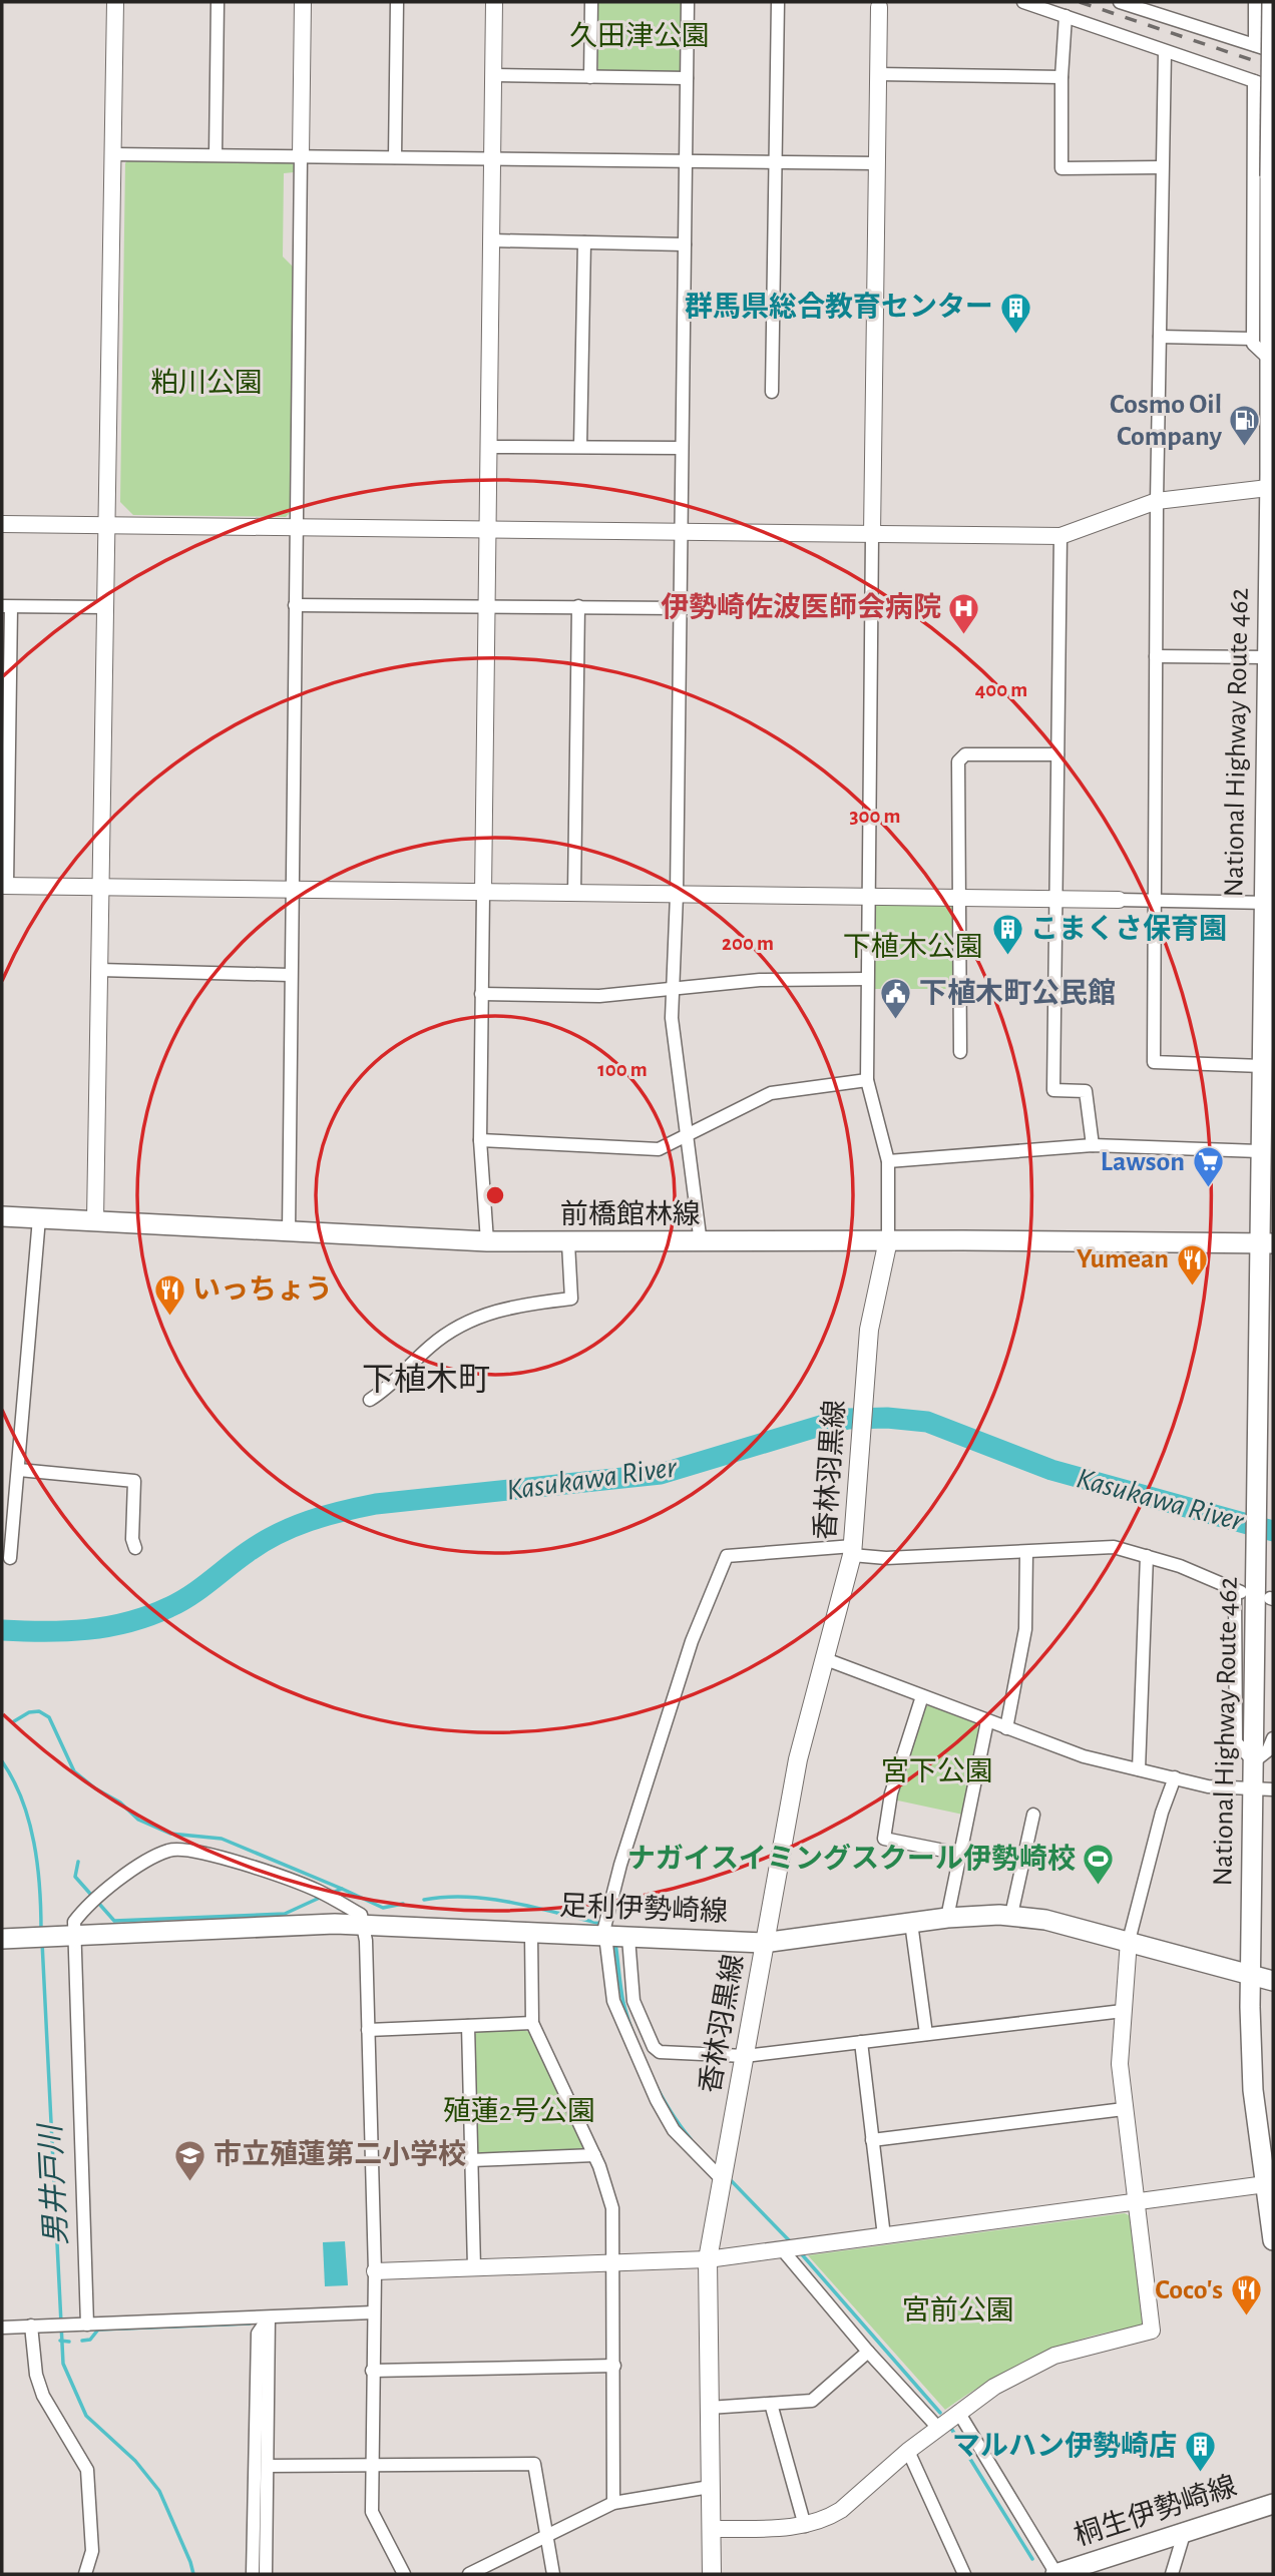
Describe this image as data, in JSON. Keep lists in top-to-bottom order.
{
  "streets": {
    "main road": [
      "National Highway Route 462",
      "前橋館林線",
      "香林羽黒線",
      "足利伊勢崎線",
      "桐生伊勢崎線"
    ]
  },
  "crossings": [
    ["National Highway Route 462", "前橋館林線"],
    ["National Highway Route 462", "足利伊勢崎線"],
    ["前橋館林線", "香林羽黒線"],
    ["香林羽黒線", "足利伊勢崎線"]
  ],
  "districts": ["下植木町"],
  "water": ["Kasukawa River", "男井戸川"],
  "parks": [
    "久田津公園",
    "粕川公園",
    "下植木公園",
    "宮下公園",
    "殖蓮2号公園",
    "宮前公園"
  ],
  "places": {
    "building": ["群馬県総合教育センター", "こまくさ保育園", "マルハン伊勢崎店"],
    "fuel station": ["Cosmo Oil Company"],
    "hospital": ["伊勢崎佐波医師会病院"],
    "public building": ["下植木町公民館"],
    "supermarket": ["Lawson"],
    "restaurant": ["Yumean", "いっちょう", "Coco's"],
    "sports": ["ナガイスイミングスクール伊勢崎校"],
    "school or university": ["市立殖蓮第二小学校"]
  },
  "rings": [
    "400 m",
    "300 m",
    "200 m",
    "100 m"
  ]
}
